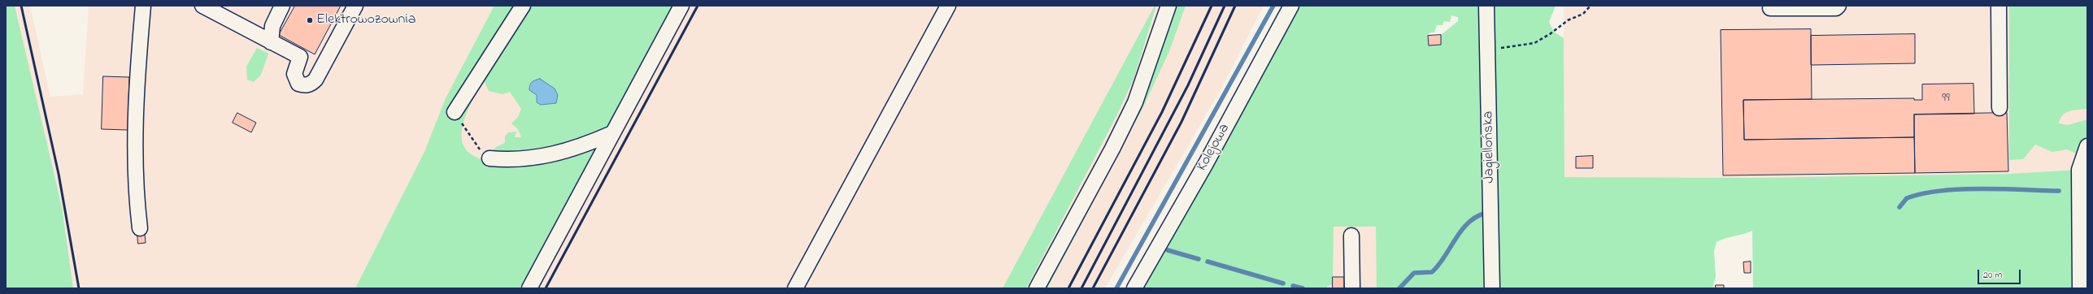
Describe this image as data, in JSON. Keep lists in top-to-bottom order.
{
  "streets": {
    "street": ["Jagiellońska", "Kolejowa"]
  },
  "places": ["Elektrowozownia"],
  "house_numbers": ["99"],
  "scale_bar": "20 m"
}
